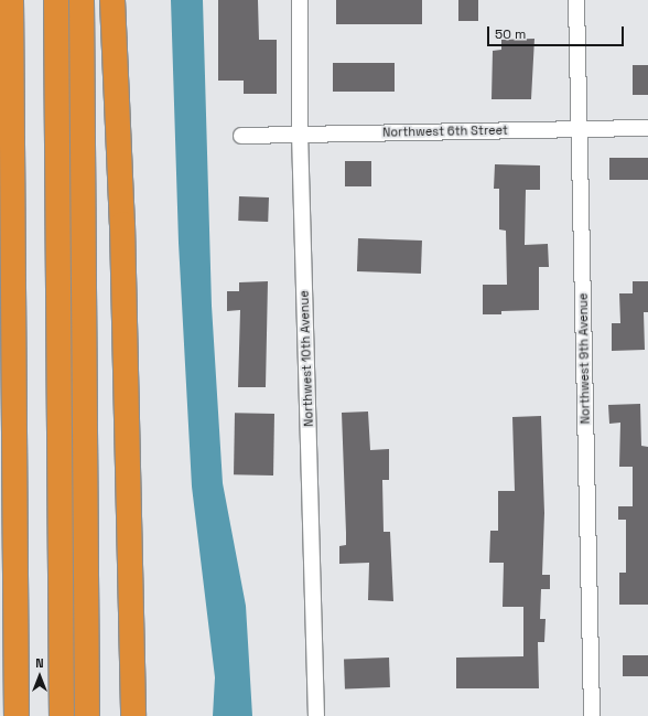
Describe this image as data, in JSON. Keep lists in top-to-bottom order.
{
  "streets": {
    "street": ["Northwest 6th Street", "Northwest 10th Avenue", "Northwest 9th Avenue"]
  },
  "crossings": [
    ["Northwest 6th Street", "Northwest 10th Avenue"],
    ["Northwest 6th Street", "Northwest 9th Avenue"]
  ],
  "scale_bar": "50 m",
  "north": "top"
}
